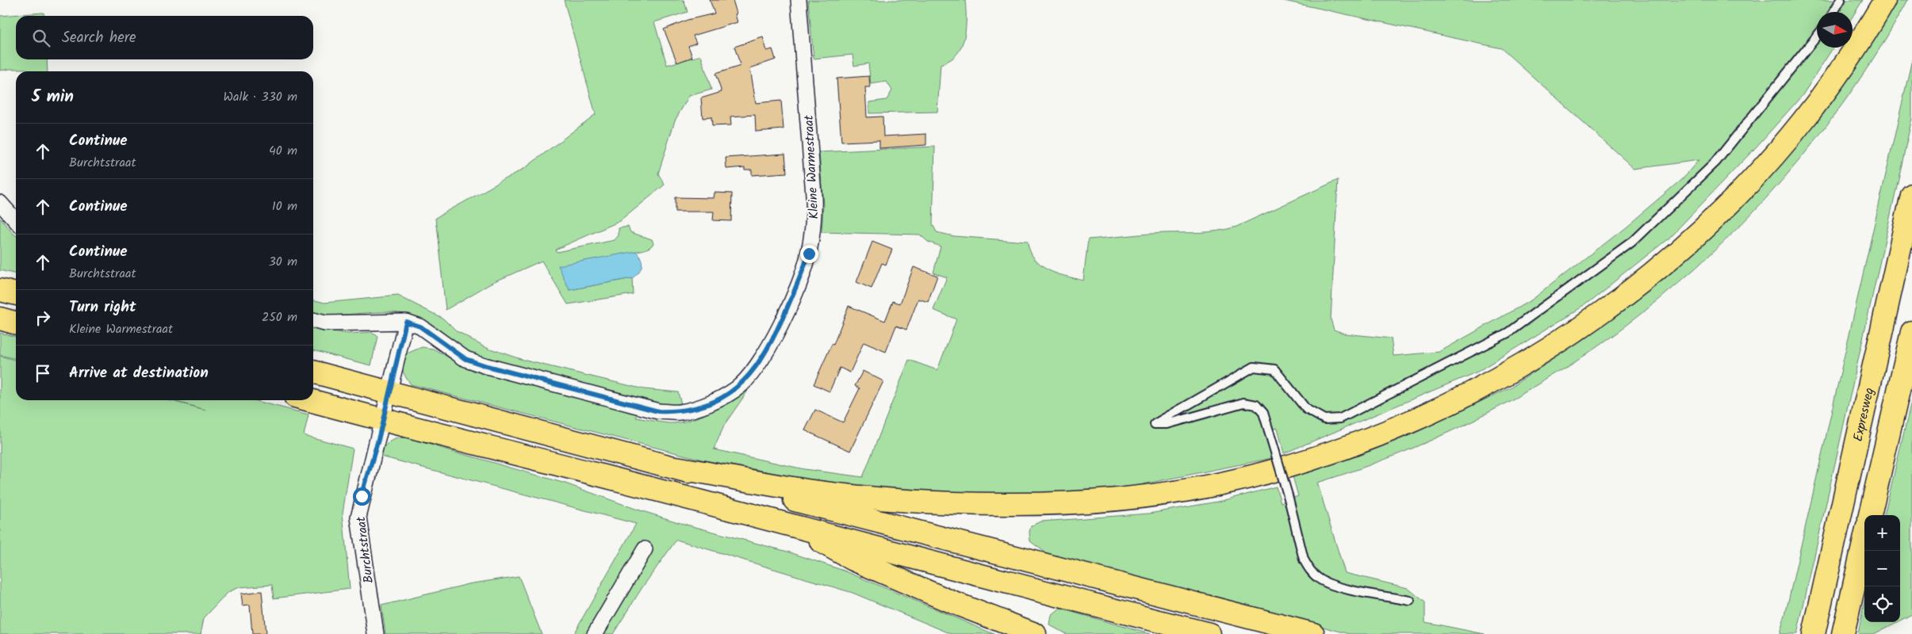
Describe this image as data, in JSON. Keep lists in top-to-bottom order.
{
  "streets": {
    "highway": ["Expresweg"],
    "street": ["Kleine Warmestraat", "Burchtstraat"]
  },
  "north": "right",
  "page": {
    "search": "Search here",
    "heading": ["5 min", "Walk · 330 m"],
    "list": [
      ["Continue", "Burchtstraat", "40 m"],
      ["Continue", "10 m"],
      ["Continue", "Burchtstraat", "30 m"],
      ["Turn right", "Kleine Warmestraat", "250 m"],
      "Arrive at destination"
    ],
    "map_buttons": ["+", "−"]
  }
}
